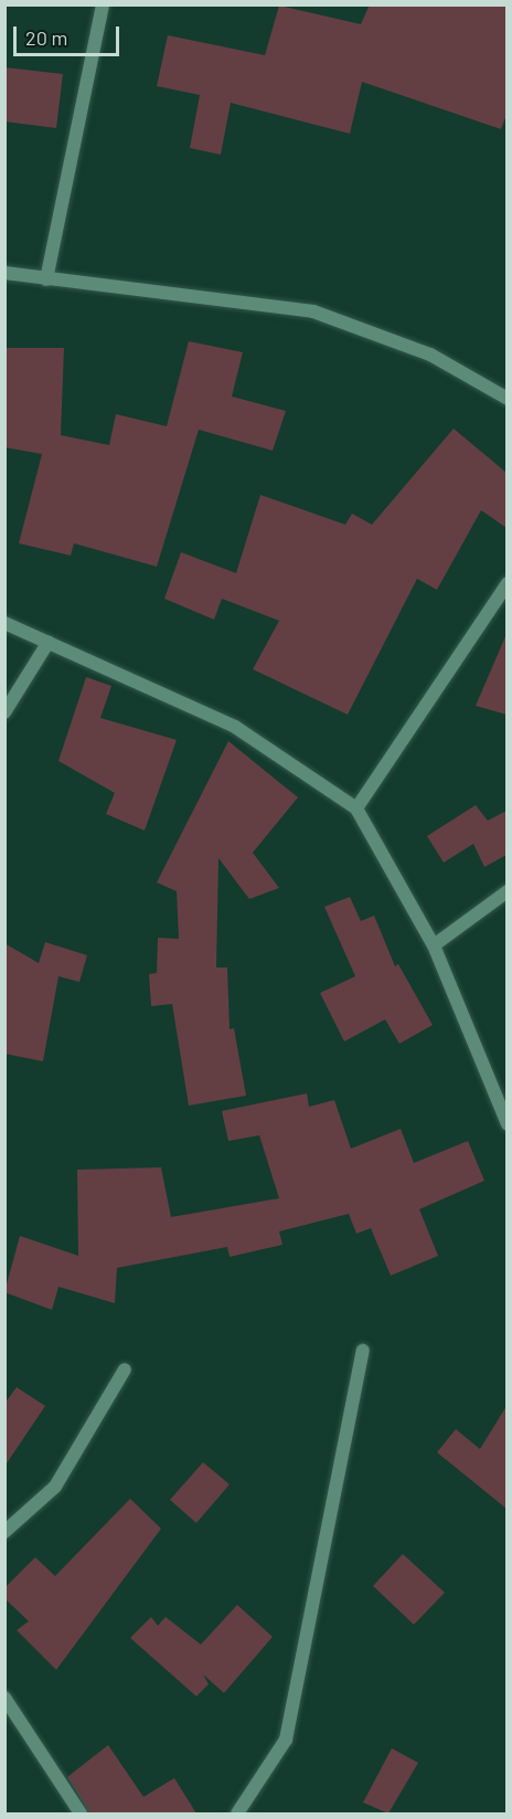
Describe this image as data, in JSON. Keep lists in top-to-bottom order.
{
  "scale_bar": "20 m"
}
